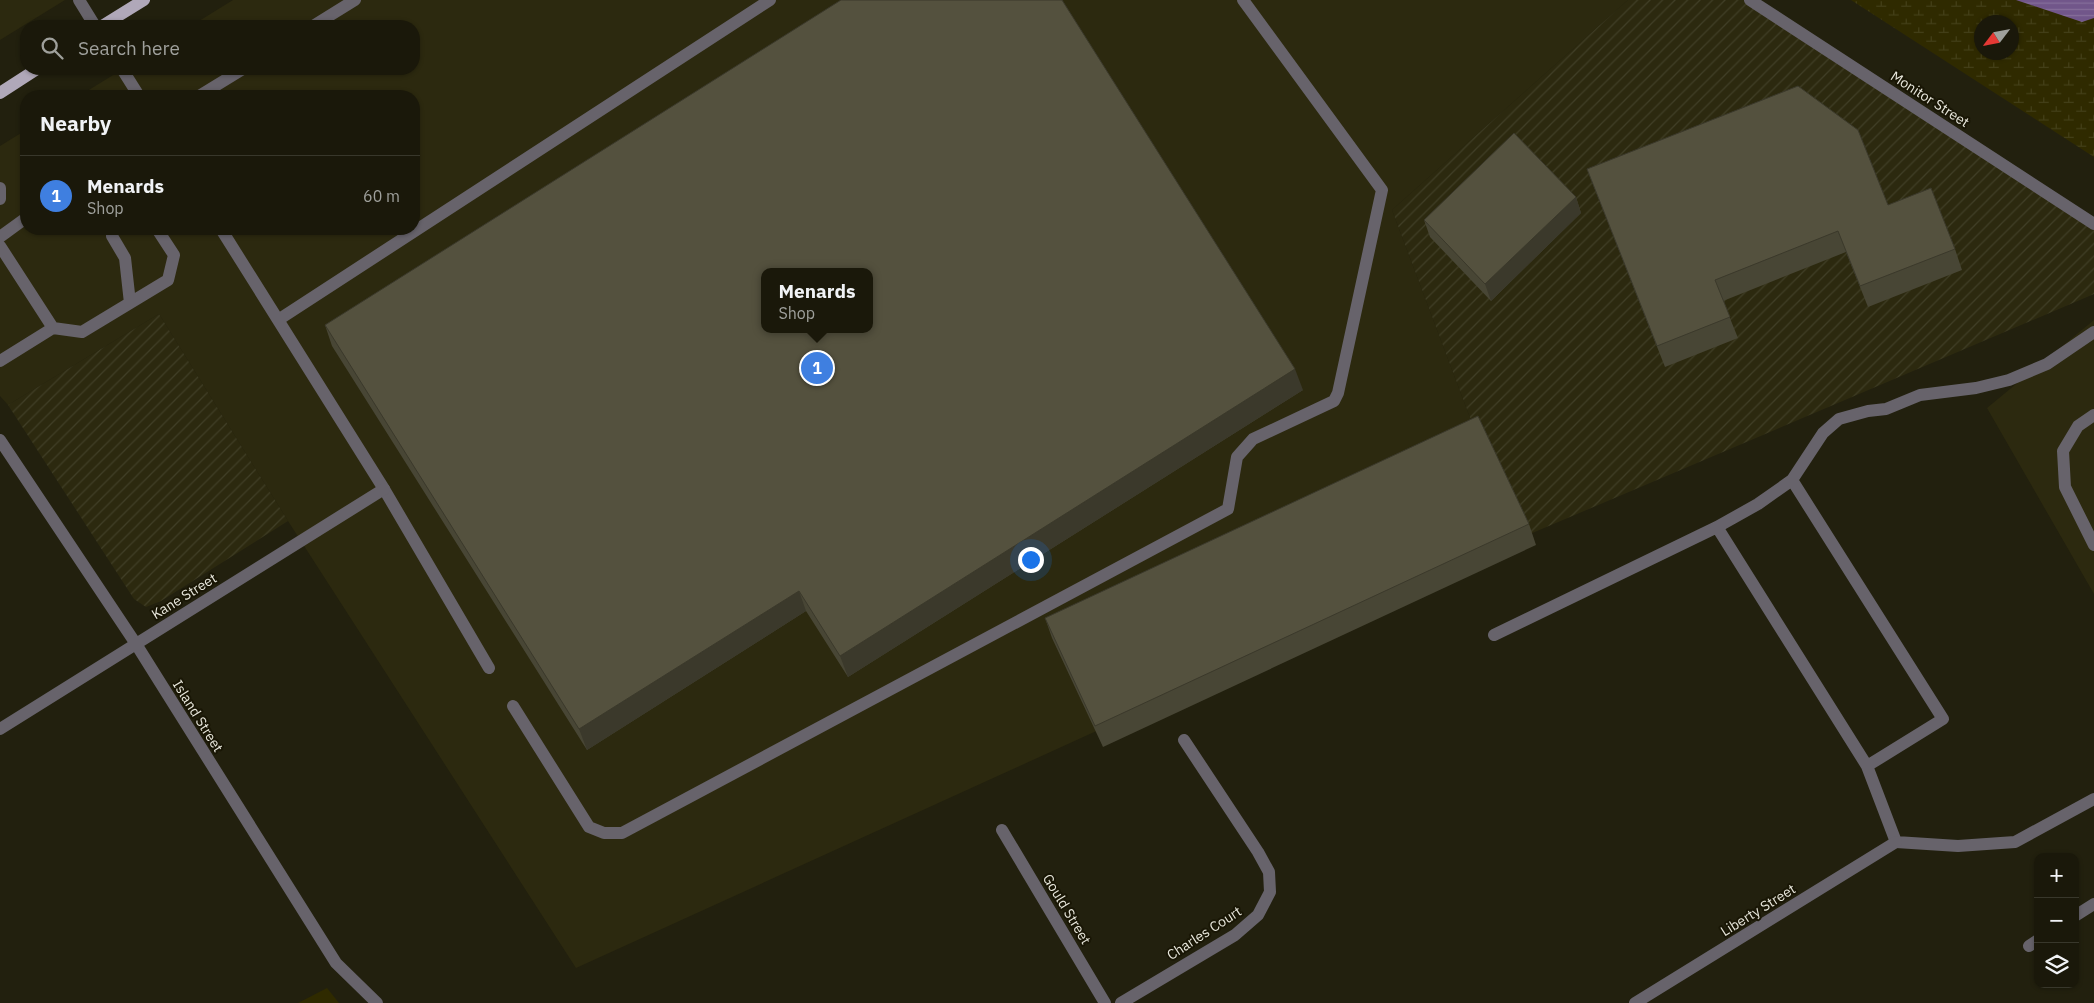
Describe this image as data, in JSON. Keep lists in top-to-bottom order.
{
  "streets": {
    "street": [
      "Monitor Street",
      "Kane Street",
      "Island Street",
      "Gould Street",
      "Liberty Street",
      "Charles Court"
    ]
  },
  "crossings": [
    ["Kane Street", "Island Street"]
  ],
  "north": "bottom left",
  "page": {
    "search": "Search here",
    "heading": "Nearby",
    "list": [
      {
        "mark": "1",
        "name": "Menards",
        "note": "Shop",
        "value": "60 m"
      }
    ],
    "popup": ["Menards", "Shop"],
    "pins": "1",
    "map_buttons": ["+", "−"]
  }
}
